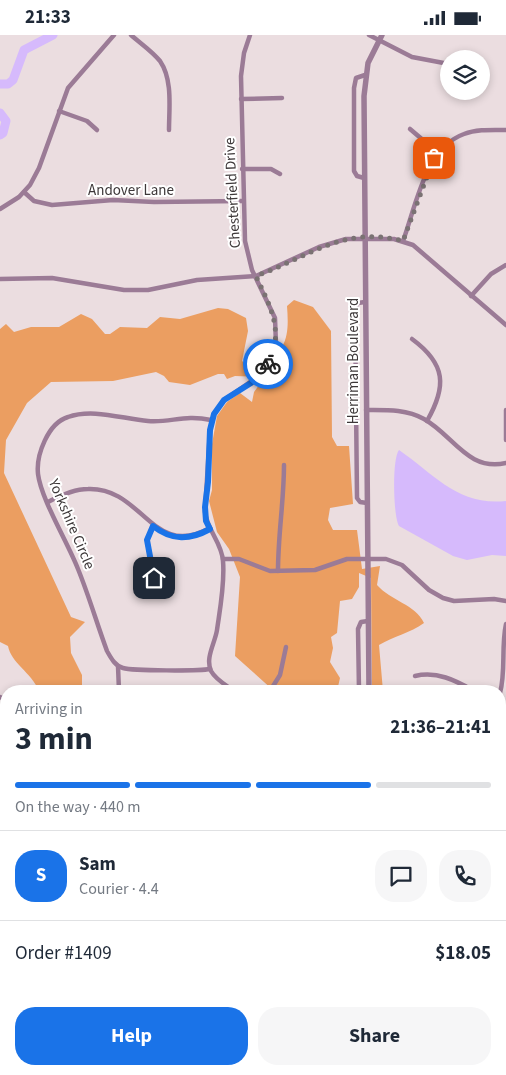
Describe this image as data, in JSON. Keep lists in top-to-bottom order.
{
  "streets": {
    "street": [
      "Andover Lane",
      "Chesterfield Drive",
      "Herriman Boulevard",
      "Yorkshire Circle"
    ]
  },
  "crossings": [
    ["Andover Lane", "Chesterfield Drive"],
    ["Chesterfield Drive", "Yorkshire Circle"]
  ],
  "page": {
    "status": "21:33",
    "heading": ["3 min", "Arriving in", "21:36–21:41"],
    "panel": [
      "Sam",
      "Courier · 4.4",
      "Order #1409",
      "$18.05"
    ],
    "bar": "On the way · 440 m",
    "round": "S",
    "buttons": ["Help", "Share"]
  }
}
